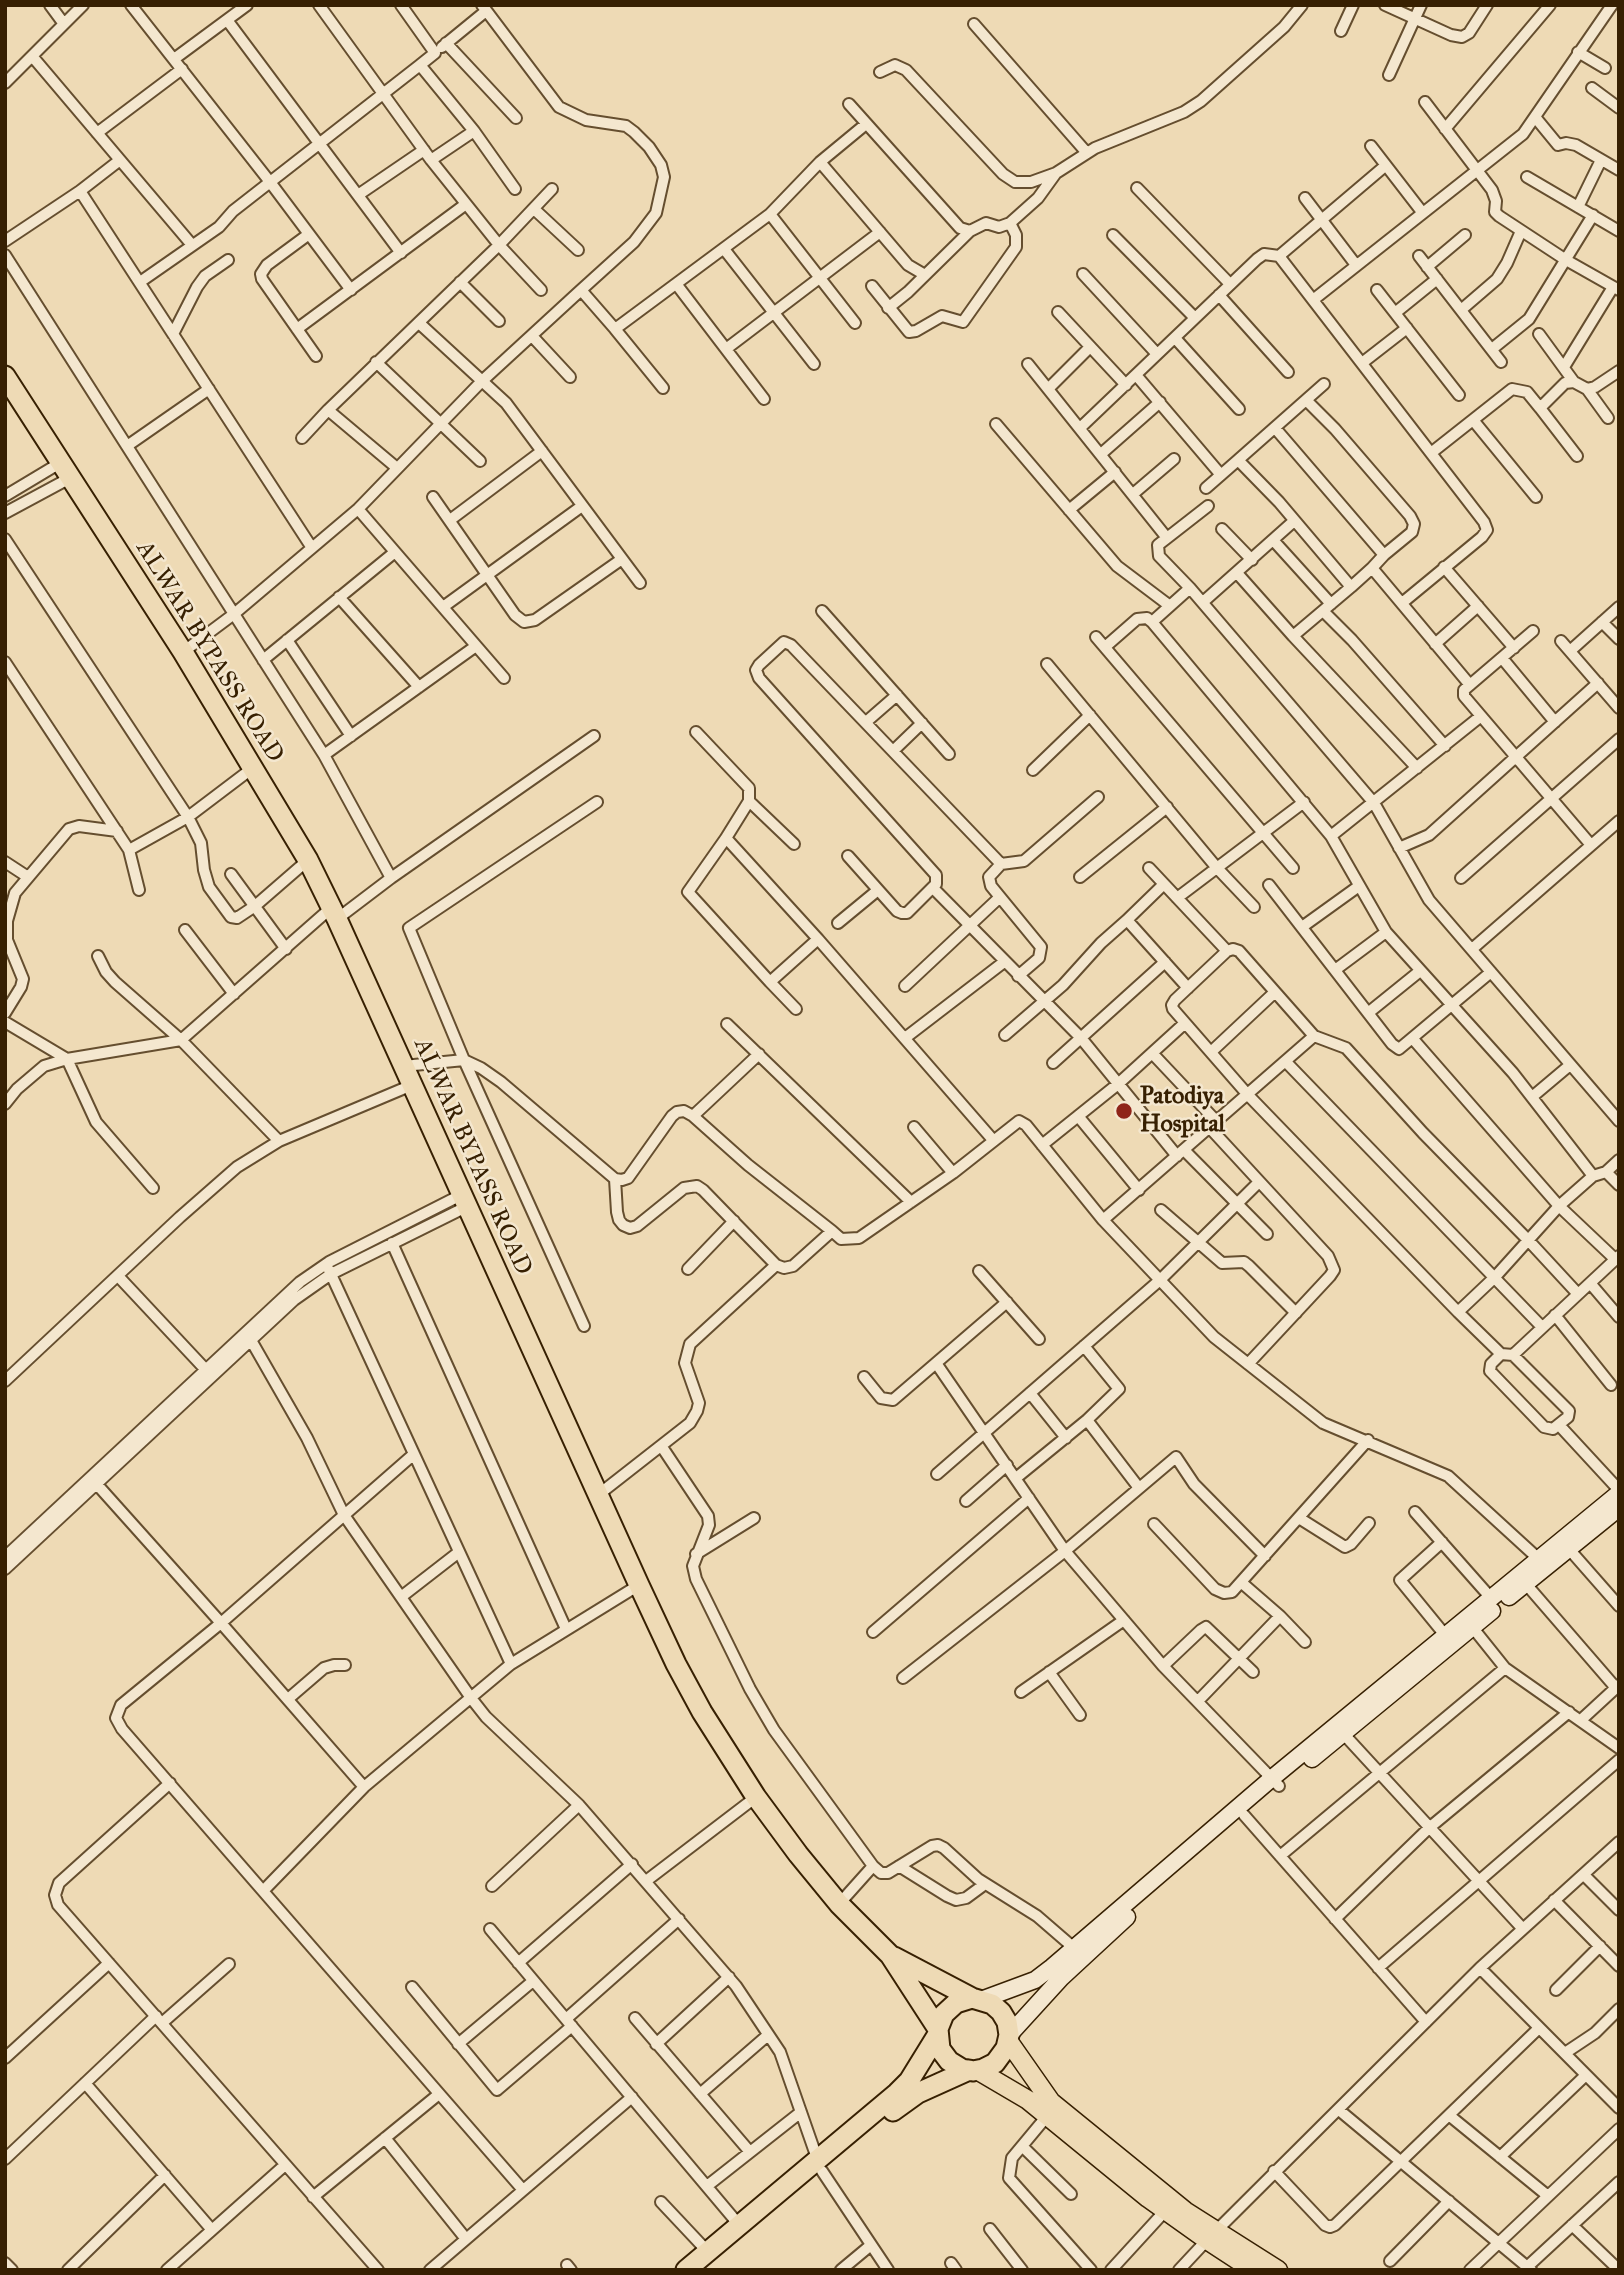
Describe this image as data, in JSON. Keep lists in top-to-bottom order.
{
  "streets": {
    "highway": ["ALWAR BYPASS ROAD"]
  },
  "places": ["Patodiya Hospital"]
}
